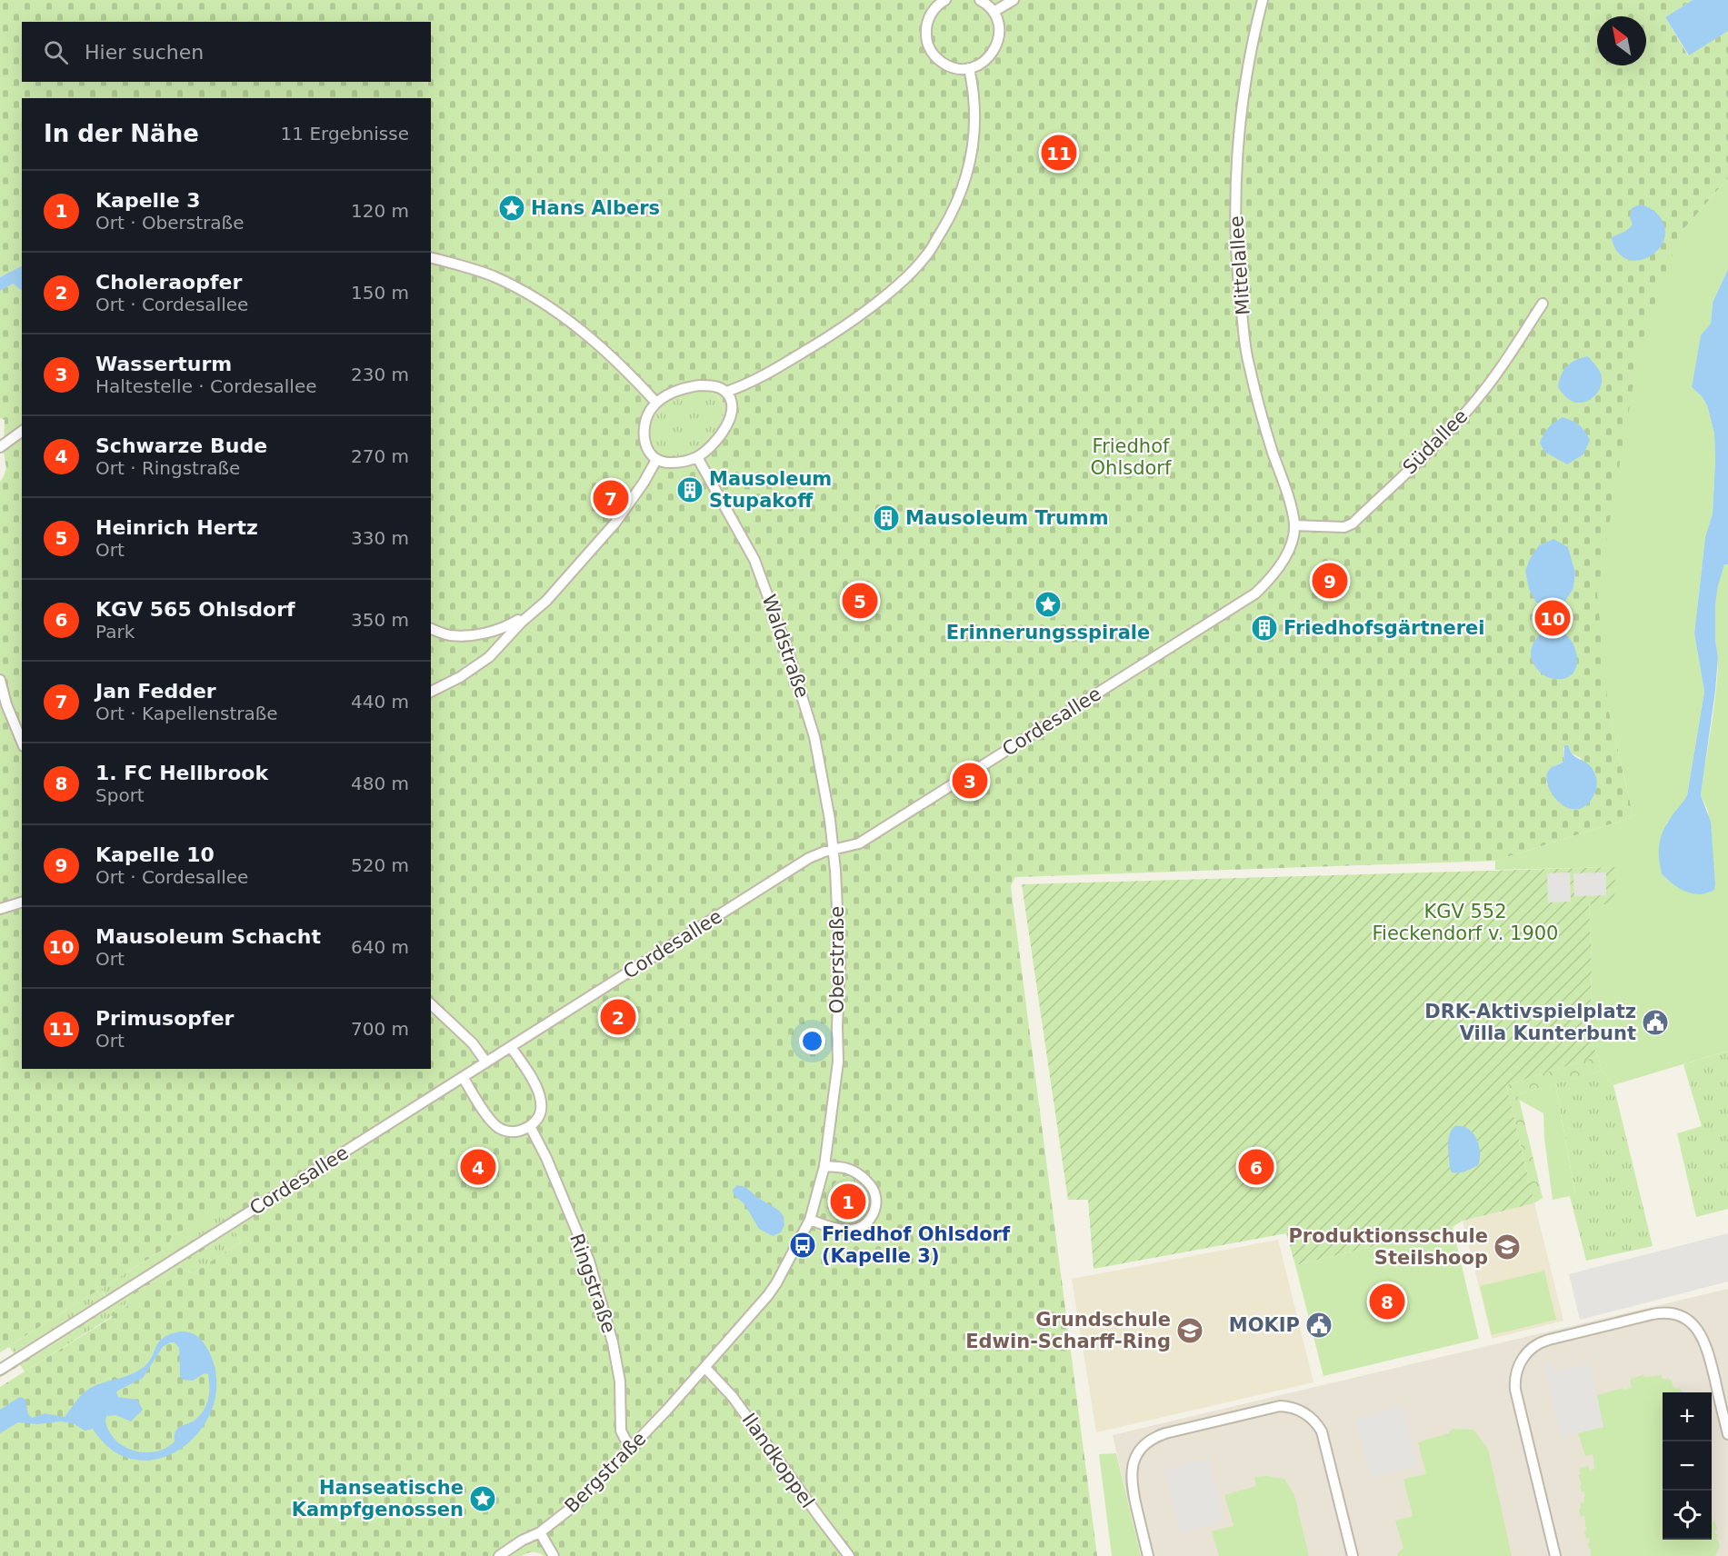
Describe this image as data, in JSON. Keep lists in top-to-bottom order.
{
  "streets": {
    "street": [
      "Mittelallee",
      "Südallee",
      "Waldstraße",
      "Cordesallee",
      "Oberstraße",
      "Ringstraße",
      "Ilandkoppel",
      "Bergstraße"
    ]
  },
  "crossings": [
    ["Mittelallee", "Südallee"],
    ["Mittelallee", "Cordesallee"],
    ["Südallee", "Cordesallee"],
    ["Waldstraße", "Cordesallee"],
    ["Waldstraße", "Oberstraße"],
    ["Cordesallee", "Oberstraße"],
    ["Oberstraße", "Ilandkoppel"],
    ["Oberstraße", "Bergstraße"],
    ["Ringstraße", "Bergstraße"]
  ],
  "parks": ["Friedhof Ohlsdorf", "KGV 552 Fieckendorf v. 1900"],
  "places": {
    "place": ["Hans Albers", "Erinnerungsspirale", "Hanseatische Kampfgenossen"],
    "building": ["Mausoleum Stupakoff", "Mausoleum Trumm", "Friedhofsgärtnerei"],
    "public building": ["DRK-Aktivspielplatz Villa Kunterbunt", "MOKIP"],
    "bus stop": ["Friedhof Ohlsdorf (Kapelle 3)"],
    "school or university": ["Produktionsschule Steilshoop", "Grundschule Edwin-Scharff-Ring"]
  },
  "north": "top left",
  "page": {
    "search": "Hier suchen",
    "heading": ["In der Nähe", "11 Ergebnisse"],
    "pins": [
      "11",
      "7",
      "9",
      "5",
      "10",
      "3",
      "2",
      "4",
      "6",
      "1",
      "8"
    ],
    "list": [
      {
        "mark": "1",
        "name": "Kapelle 3",
        "note": "Ort · Oberstraße",
        "value": "120 m"
      },
      {
        "mark": "2",
        "name": "Choleraopfer",
        "note": "Ort · Cordesallee",
        "value": "150 m"
      },
      {
        "mark": "3",
        "name": "Wasserturm",
        "note": "Haltestelle · Cordesallee",
        "value": "230 m"
      },
      {
        "mark": "4",
        "name": "Schwarze Bude",
        "note": "Ort · Ringstraße",
        "value": "270 m"
      },
      {
        "mark": "5",
        "name": "Heinrich Hertz",
        "note": "Ort",
        "value": "330 m"
      },
      {
        "mark": "6",
        "name": "KGV 565 Ohlsdorf",
        "note": "Park",
        "value": "350 m"
      },
      {
        "mark": "7",
        "name": "Jan Fedder",
        "note": "Ort · Kapellenstraße",
        "value": "440 m"
      },
      {
        "mark": "8",
        "name": "1. FC Hellbrook",
        "note": "Sport",
        "value": "480 m"
      },
      {
        "mark": "9",
        "name": "Kapelle 10",
        "note": "Ort · Cordesallee",
        "value": "520 m"
      },
      {
        "mark": "10",
        "name": "Mausoleum Schacht",
        "note": "Ort",
        "value": "640 m"
      },
      {
        "mark": "11",
        "name": "Primusopfer",
        "note": "Ort",
        "value": "700 m"
      }
    ],
    "map_buttons": ["+", "−"]
  }
}
